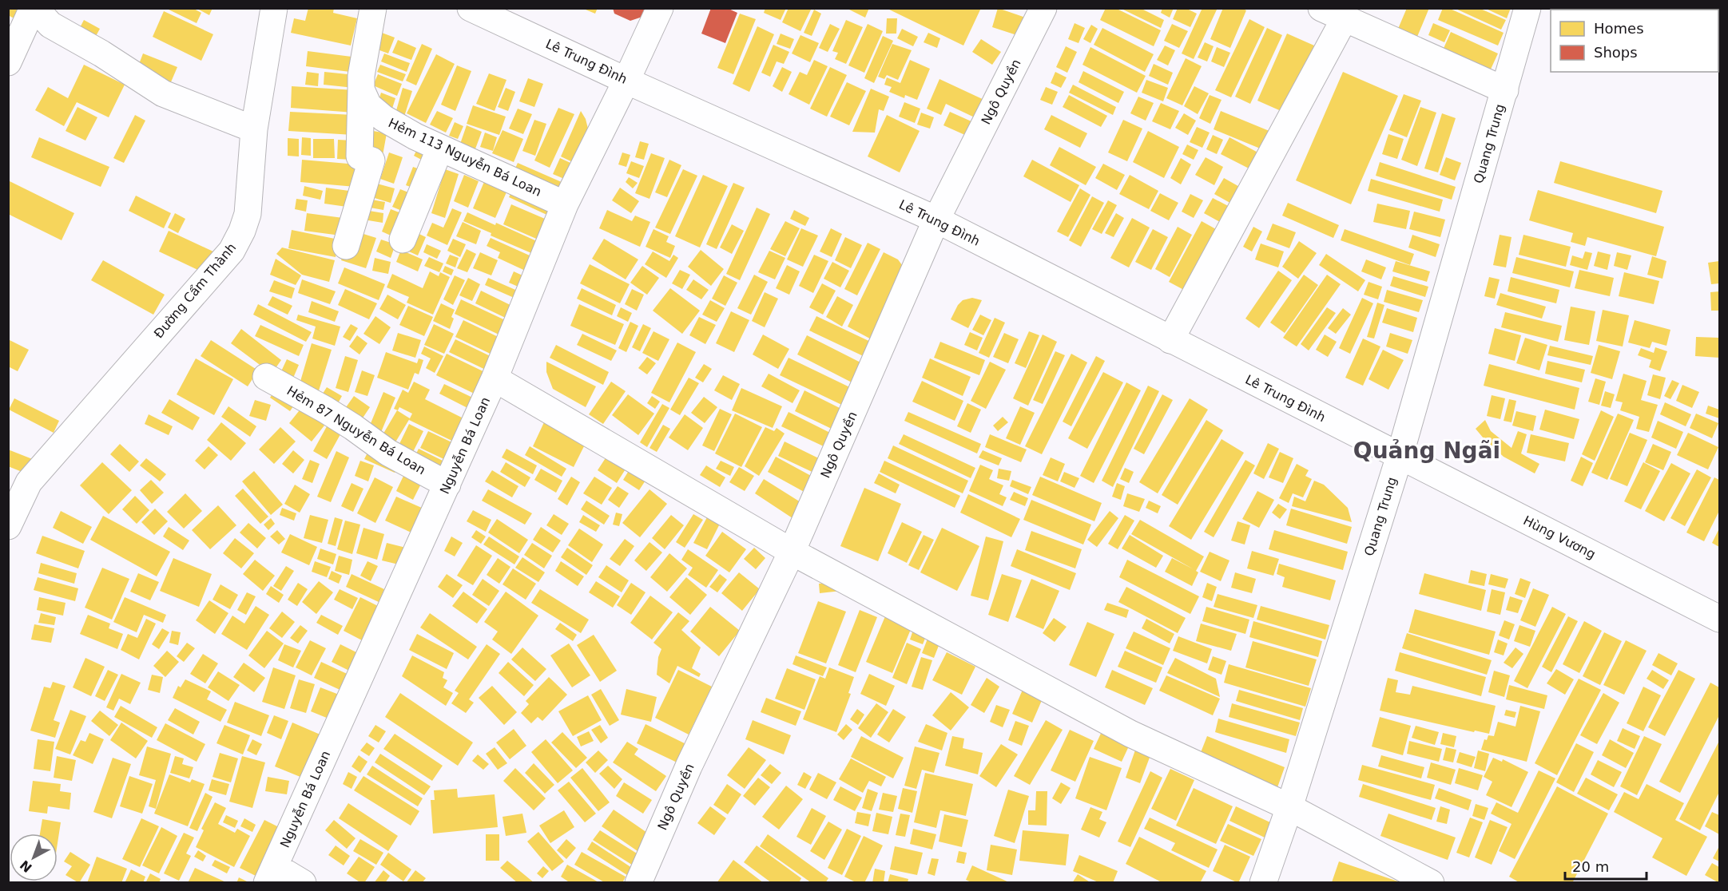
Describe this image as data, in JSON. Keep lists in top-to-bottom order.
{
  "streets": {
    "street": [
      "Lê Trung Đình",
      "Ngô Quyền",
      "Quang Trung",
      "Hẻm 113 Nguyễn Bá Loan",
      "Đường Cẩm Thành",
      "Hẻm 87 Nguyễn Bá Loan",
      "Nguyễn Bá Loan",
      "Hùng Vương"
    ]
  },
  "crossings": [
    ["Lê Trung Đình", "Ngô Quyền"],
    ["Lê Trung Đình", "Quang Trung"],
    ["Lê Trung Đình", "Nguyễn Bá Loan"],
    ["Lê Trung Đình", "Hùng Vương"],
    ["Quang Trung", "Hùng Vương"],
    ["Hẻm 113 Nguyễn Bá Loan", "Nguyễn Bá Loan"],
    ["Hẻm 87 Nguyễn Bá Loan", "Nguyễn Bá Loan"]
  ],
  "districts": ["Quảng Ngãi"],
  "legend": ["Homes", "Shops"],
  "scale_bar": "20 m",
  "north": "bottom left"
}
